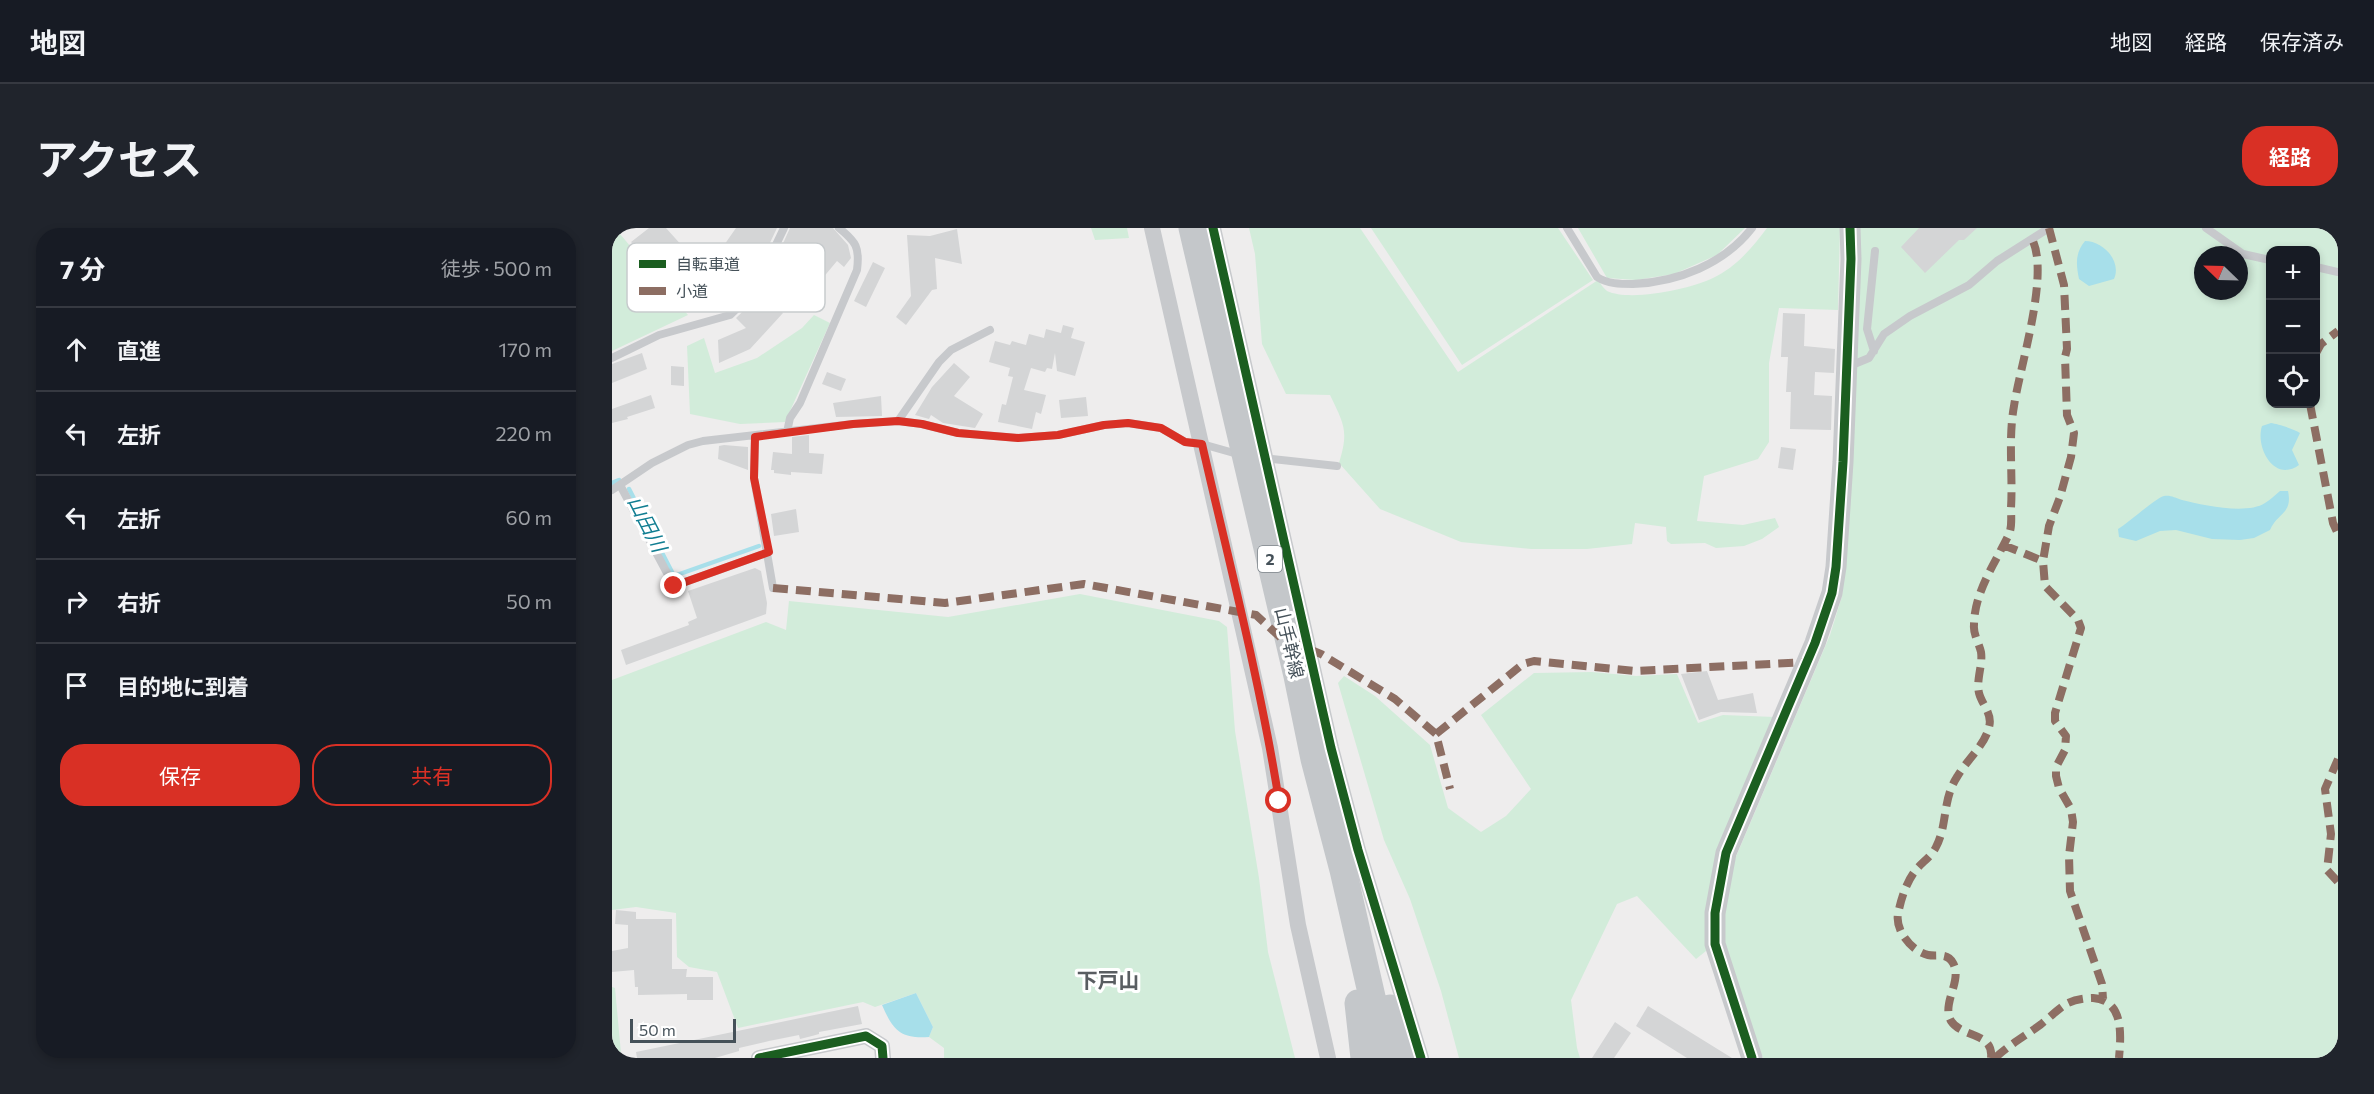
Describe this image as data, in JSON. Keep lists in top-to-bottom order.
{
  "streets": {
    "main road": ["2", "山手幹線"]
  },
  "districts": ["下戸山"],
  "water": ["山田川"],
  "legend": ["自転車道", "小道"],
  "scale_bar": "50 m",
  "north": "top left",
  "page": {
    "header": "地図",
    "nav": ["地図", "経路", "保存済み"],
    "title": "アクセス",
    "buttons": [
      "経路",
      ["保存", "共有"]
    ],
    "heading": ["7 分", "徒歩 · 500 m"],
    "map_buttons": ["+", "−"],
    "list": [
      ["直進", "170 m"],
      ["左折", "220 m"],
      ["左折", "60 m"],
      ["右折", "50 m"],
      "目的地に到着"
    ],
    "scale": "50 m"
  }
}
